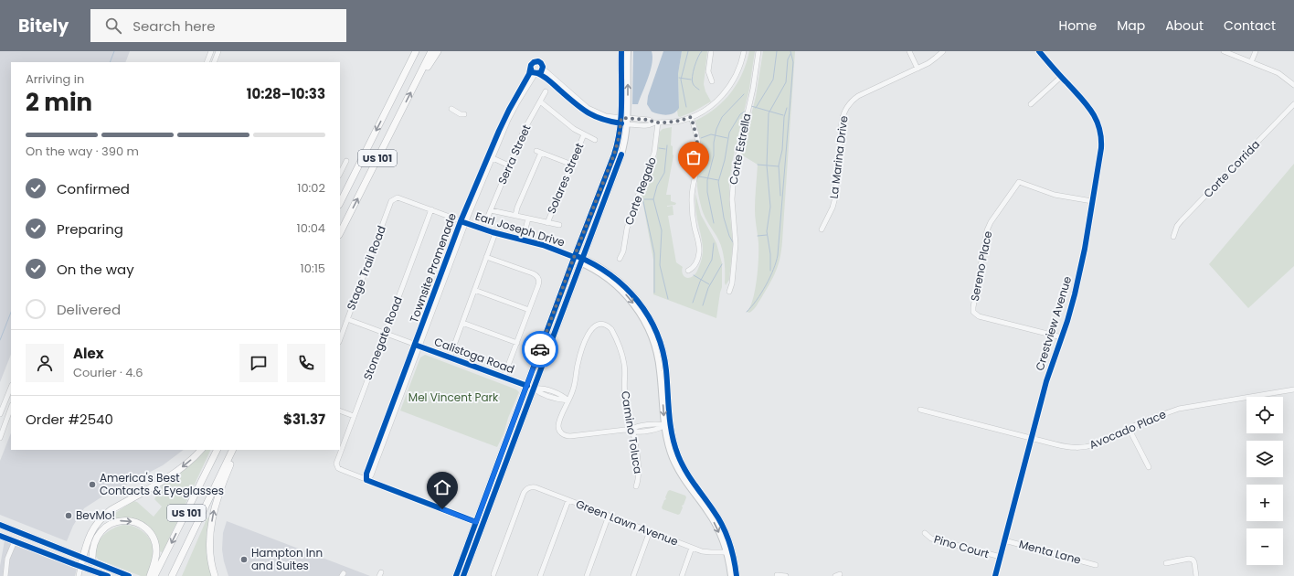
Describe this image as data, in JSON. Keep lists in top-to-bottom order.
{
  "streets": {
    "highway": ["US 101"],
    "main road": ["Earl Joseph Drive"],
    "street": [
      "Corte Estrella",
      "Serra Street",
      "La Marina Drive",
      "Corte Corrida",
      "Solares Street",
      "Corte Regalo",
      "Sereno Place",
      "Stage Trail Road",
      "Townsite Promenade",
      "Crestview Avenue",
      "Stonegate Road",
      "Calistoga Road",
      "Avocado Place",
      "Camino Toluca",
      "Green Lawn Avenue",
      "Pino Court",
      "Menta Lane"
    ]
  },
  "crossings": [
    ["Earl Joseph Drive", "Stage Trail Road"],
    ["Earl Joseph Drive", "Townsite Promenade"],
    ["Earl Joseph Drive", "Stonegate Road"],
    ["Earl Joseph Drive", "Green Lawn Avenue"],
    ["Sereno Place", "Crestview Avenue"],
    ["Stage Trail Road", "Calistoga Road"],
    ["Townsite Promenade", "Stonegate Road"],
    ["Townsite Promenade", "Calistoga Road"],
    ["Crestview Avenue", "Avocado Place"],
    ["Crestview Avenue", "Pino Court"],
    ["Crestview Avenue", "Menta Lane"],
    ["Stonegate Road", "Calistoga Road"],
    ["Calistoga Road", "Camino Toluca"]
  ],
  "parks": ["Mel Vincent Park"],
  "places": ["America's Best Contacts & Eyeglasses", "BevMo!", "Hampton Inn and Suites"],
  "page": {
    "header": "Bitely",
    "search": "Search here",
    "nav": [
      "Home",
      "Map",
      "About",
      "Contact"
    ],
    "heading": ["2 min", "Arriving in", "10:28–10:33"],
    "panel": [
      "Alex",
      "Courier · 4.6",
      "Order #2540",
      "$31.37"
    ],
    "bar": "On the way · 390 m",
    "list": [
      ["Confirmed", "10:02"],
      ["Preparing", "10:04"],
      ["On the way", "10:15"],
      "Delivered"
    ],
    "map_buttons": ["+", "−"]
  }
}
